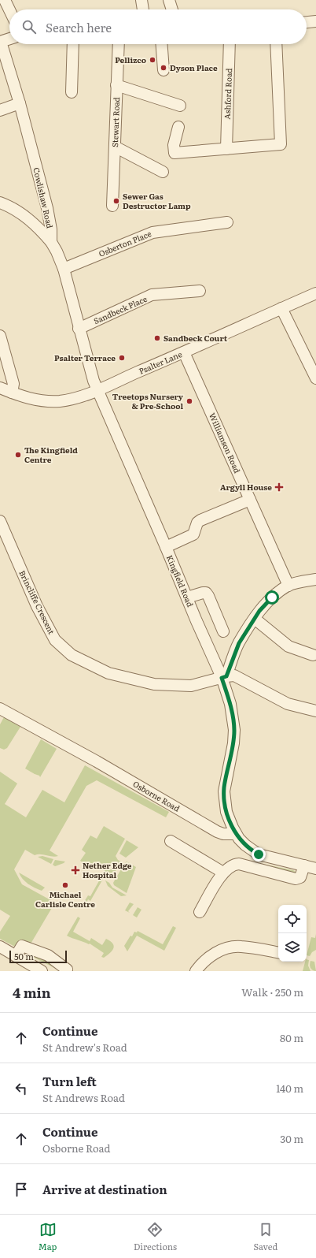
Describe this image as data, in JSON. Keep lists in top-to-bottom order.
{
  "streets": {
    "street": [
      "Ashford Road",
      "Stewart Road",
      "Cowlishaw Road",
      "Osberton Place",
      "Sandbeck Place",
      "Psalter Lane",
      "Williamson Road",
      "Kingfield Road",
      "Brincliffe Crescent",
      "Osborne Road"
    ]
  },
  "crossings": [
    ["Cowlishaw Road", "Osberton Place"],
    ["Cowlishaw Road", "Sandbeck Place"],
    ["Cowlishaw Road", "Psalter Lane"],
    ["Cowlishaw Road", "Kingfield Road"],
    ["Psalter Lane", "Williamson Road"],
    ["Psalter Lane", "Kingfield Road"],
    ["Kingfield Road", "Brincliffe Crescent"],
    ["Kingfield Road", "Osborne Road"]
  ],
  "places": {
    "other": [
      "Pellizco",
      "Dyson Place",
      "Sewer Gas Destructor Lamp",
      "Sandbeck Court",
      "Psalter Terrace",
      "Treetops Nursery & Pre-School",
      "The Kingfield Centre",
      "Michael Carlisle Centre"
    ],
    "health": ["Argyll House", "Nether Edge Hospital"]
  },
  "scale_bar": "50 m",
  "page": {
    "search": "Search here",
    "scale": "50 m",
    "heading": ["4 min", "Walk · 250 m"],
    "list": [
      ["Continue", "St Andrew's Road", "80 m"],
      ["Turn left", "St Andrews Road", "140 m"],
      ["Continue", "Osborne Road", "30 m"],
      "Arrive at destination"
    ],
    "nav": ["Map", "Directions", "Saved"]
  }
}
